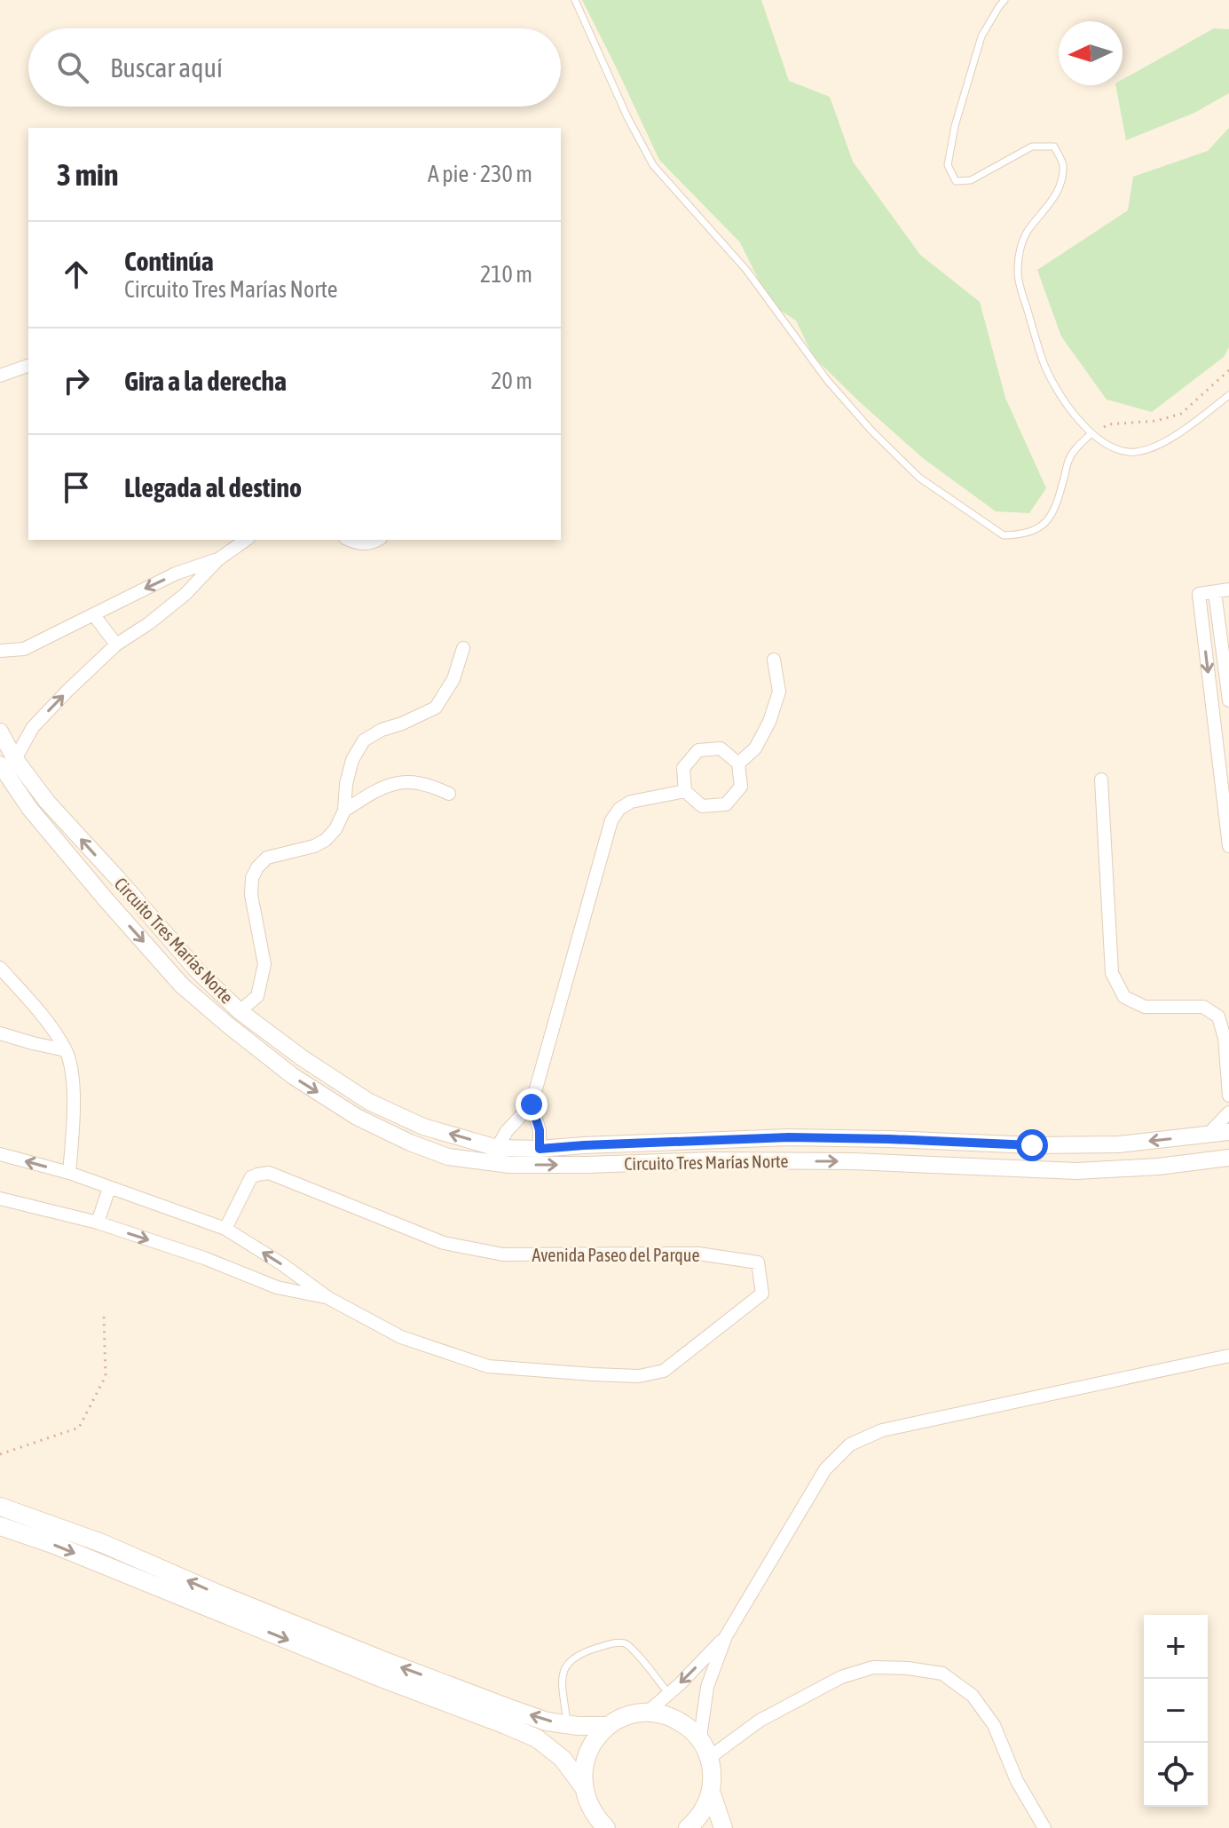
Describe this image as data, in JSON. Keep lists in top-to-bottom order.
{
  "streets": {
    "street": ["Circuito Tres Marías Norte", "Avenida Paseo del Parque"]
  },
  "north": "left",
  "page": {
    "search": "Buscar aquí",
    "heading": ["3 min", "A pie · 230 m"],
    "list": [
      ["Continúa", "Circuito Tres Marías Norte", "210 m"],
      ["Gira a la derecha", "20 m"],
      "Llegada al destino"
    ],
    "map_buttons": ["+", "−"]
  }
}
